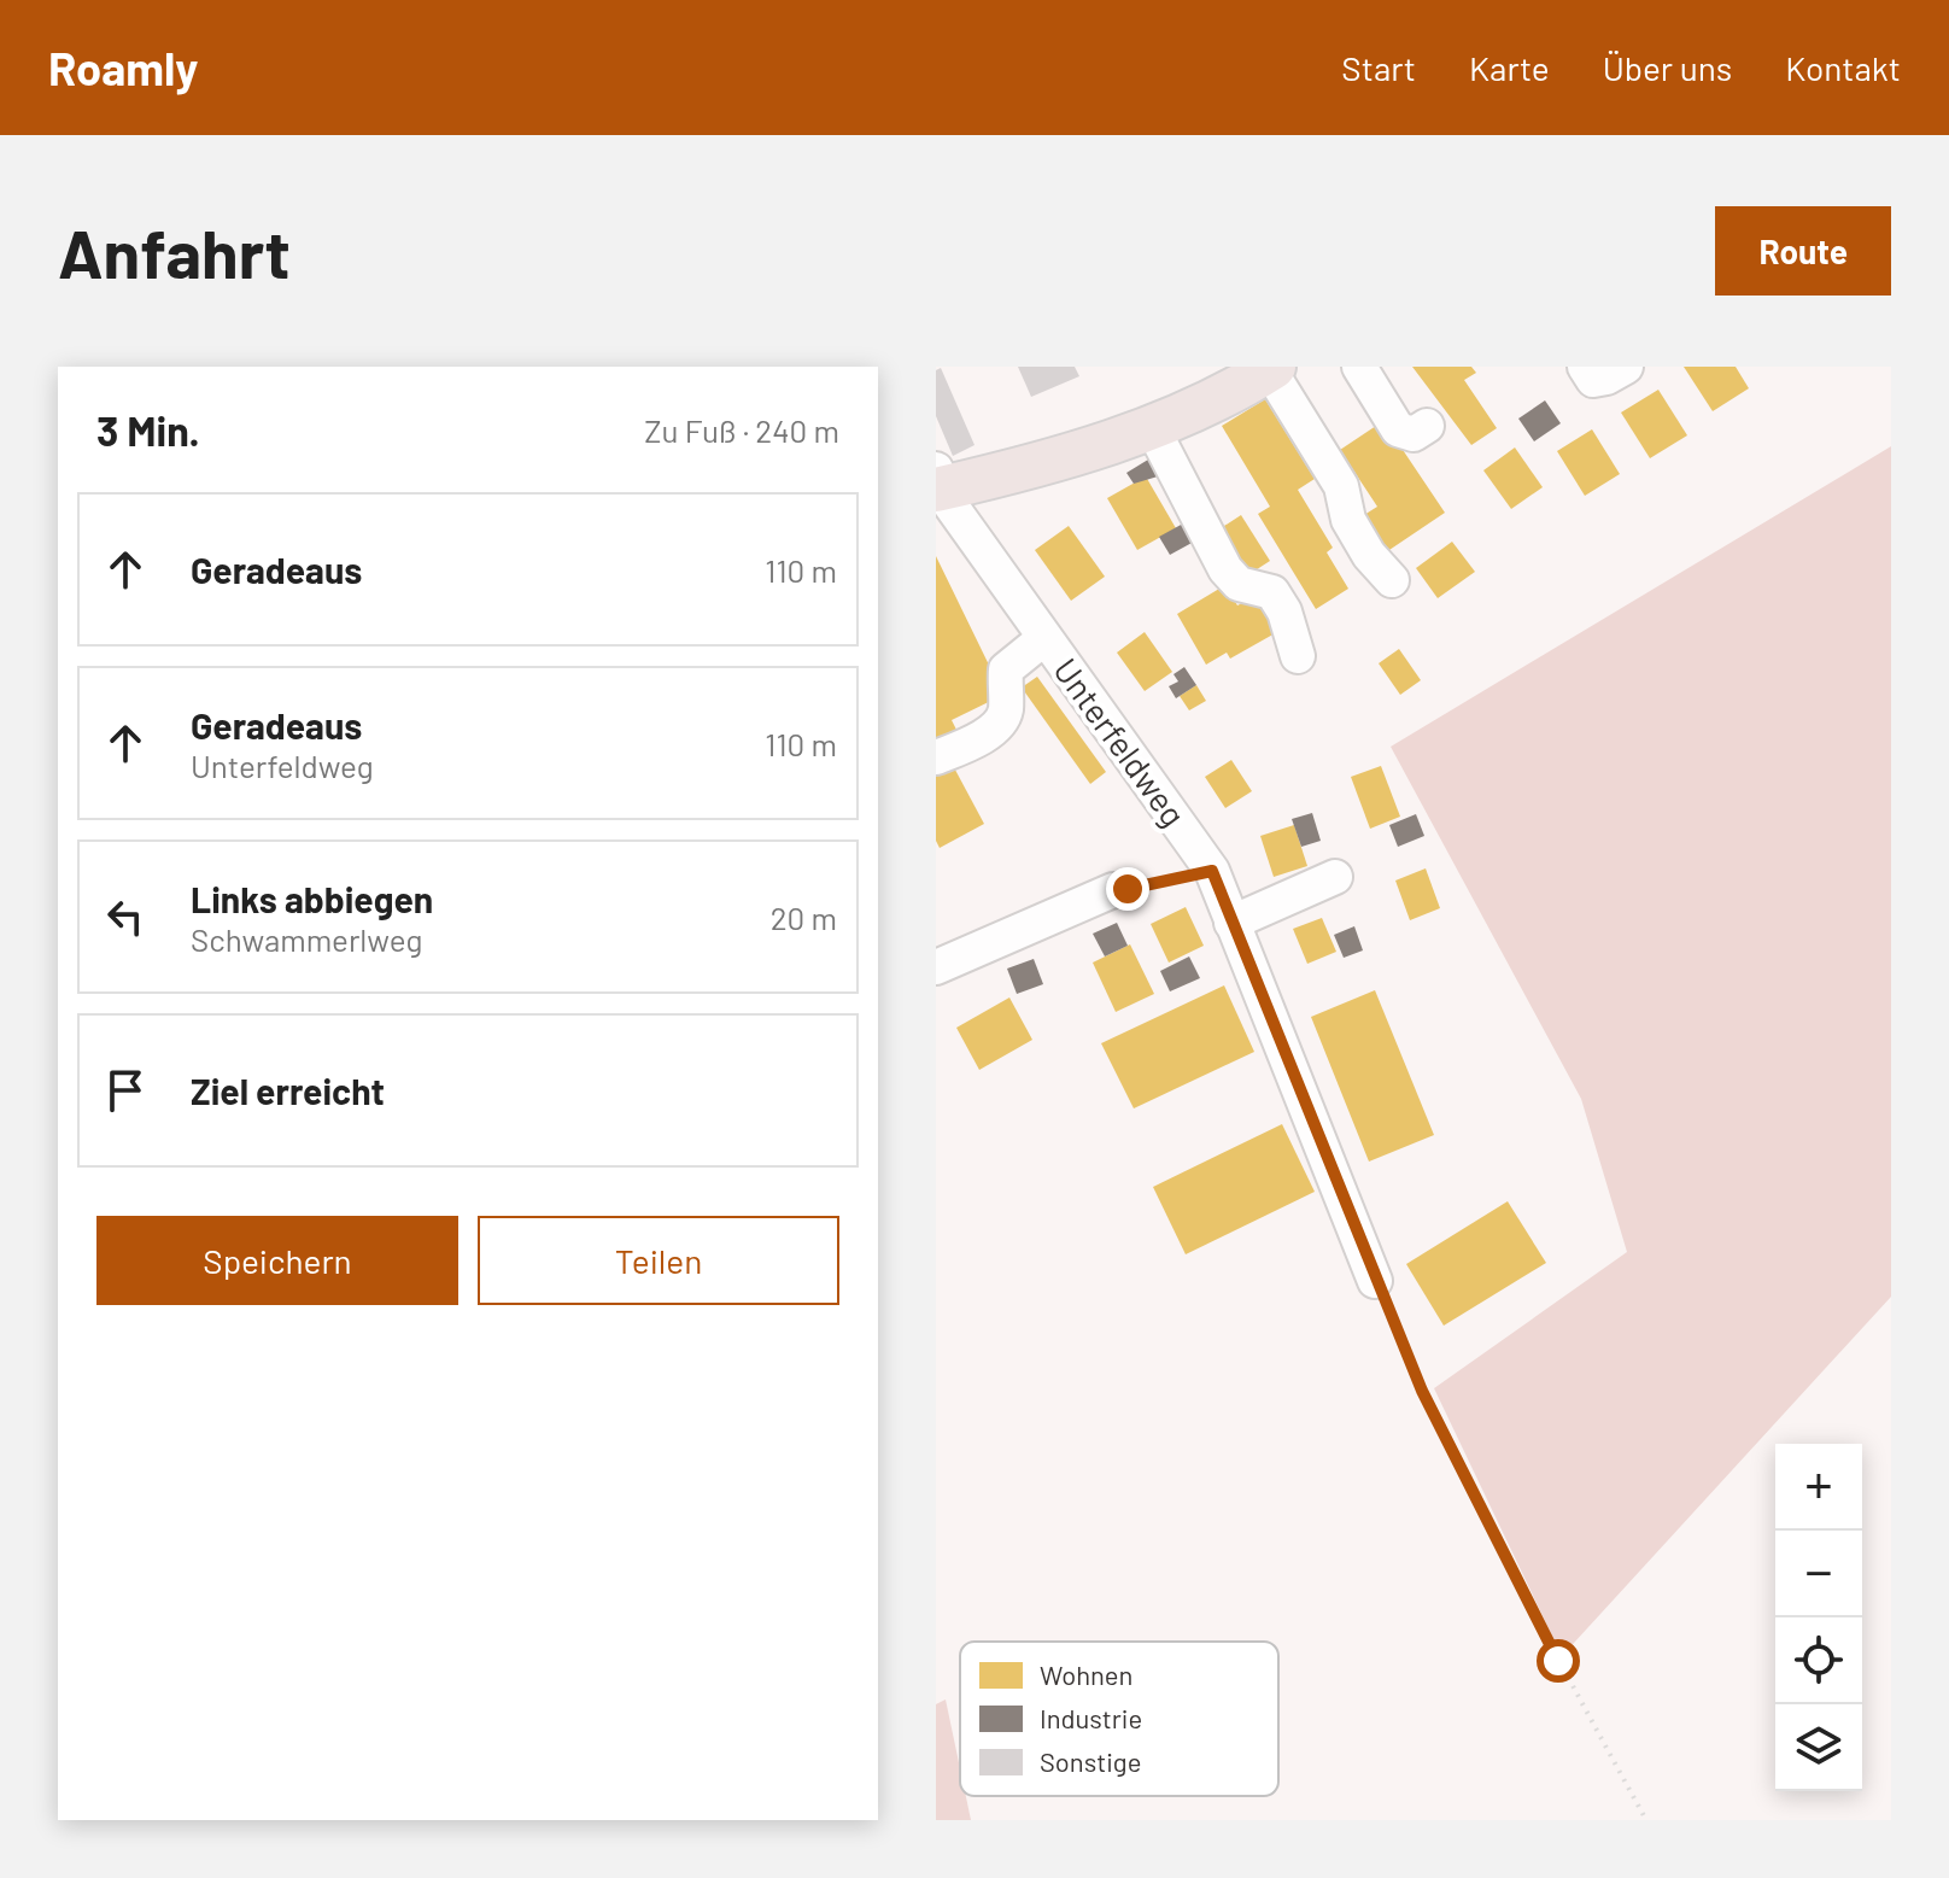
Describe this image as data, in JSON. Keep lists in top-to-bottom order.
{
  "streets": {
    "street": ["Unterfeldweg"]
  },
  "legend": ["Wohnen", "Industrie", "Sonstige"],
  "page": {
    "header": "Roamly",
    "nav": [
      "Start",
      "Karte",
      "Über uns",
      "Kontakt"
    ],
    "buttons": [
      "Route",
      ["Speichern", "Teilen"]
    ],
    "title": "Anfahrt",
    "heading": ["3 Min.", "Zu Fuß · 240 m"],
    "list": [
      ["Geradeaus", "110 m"],
      ["Geradeaus", "Unterfeldweg", "110 m"],
      ["Links abbiegen", "Schwammerlweg", "20 m"],
      "Ziel erreicht"
    ],
    "map_buttons": ["+", "−"]
  }
}
